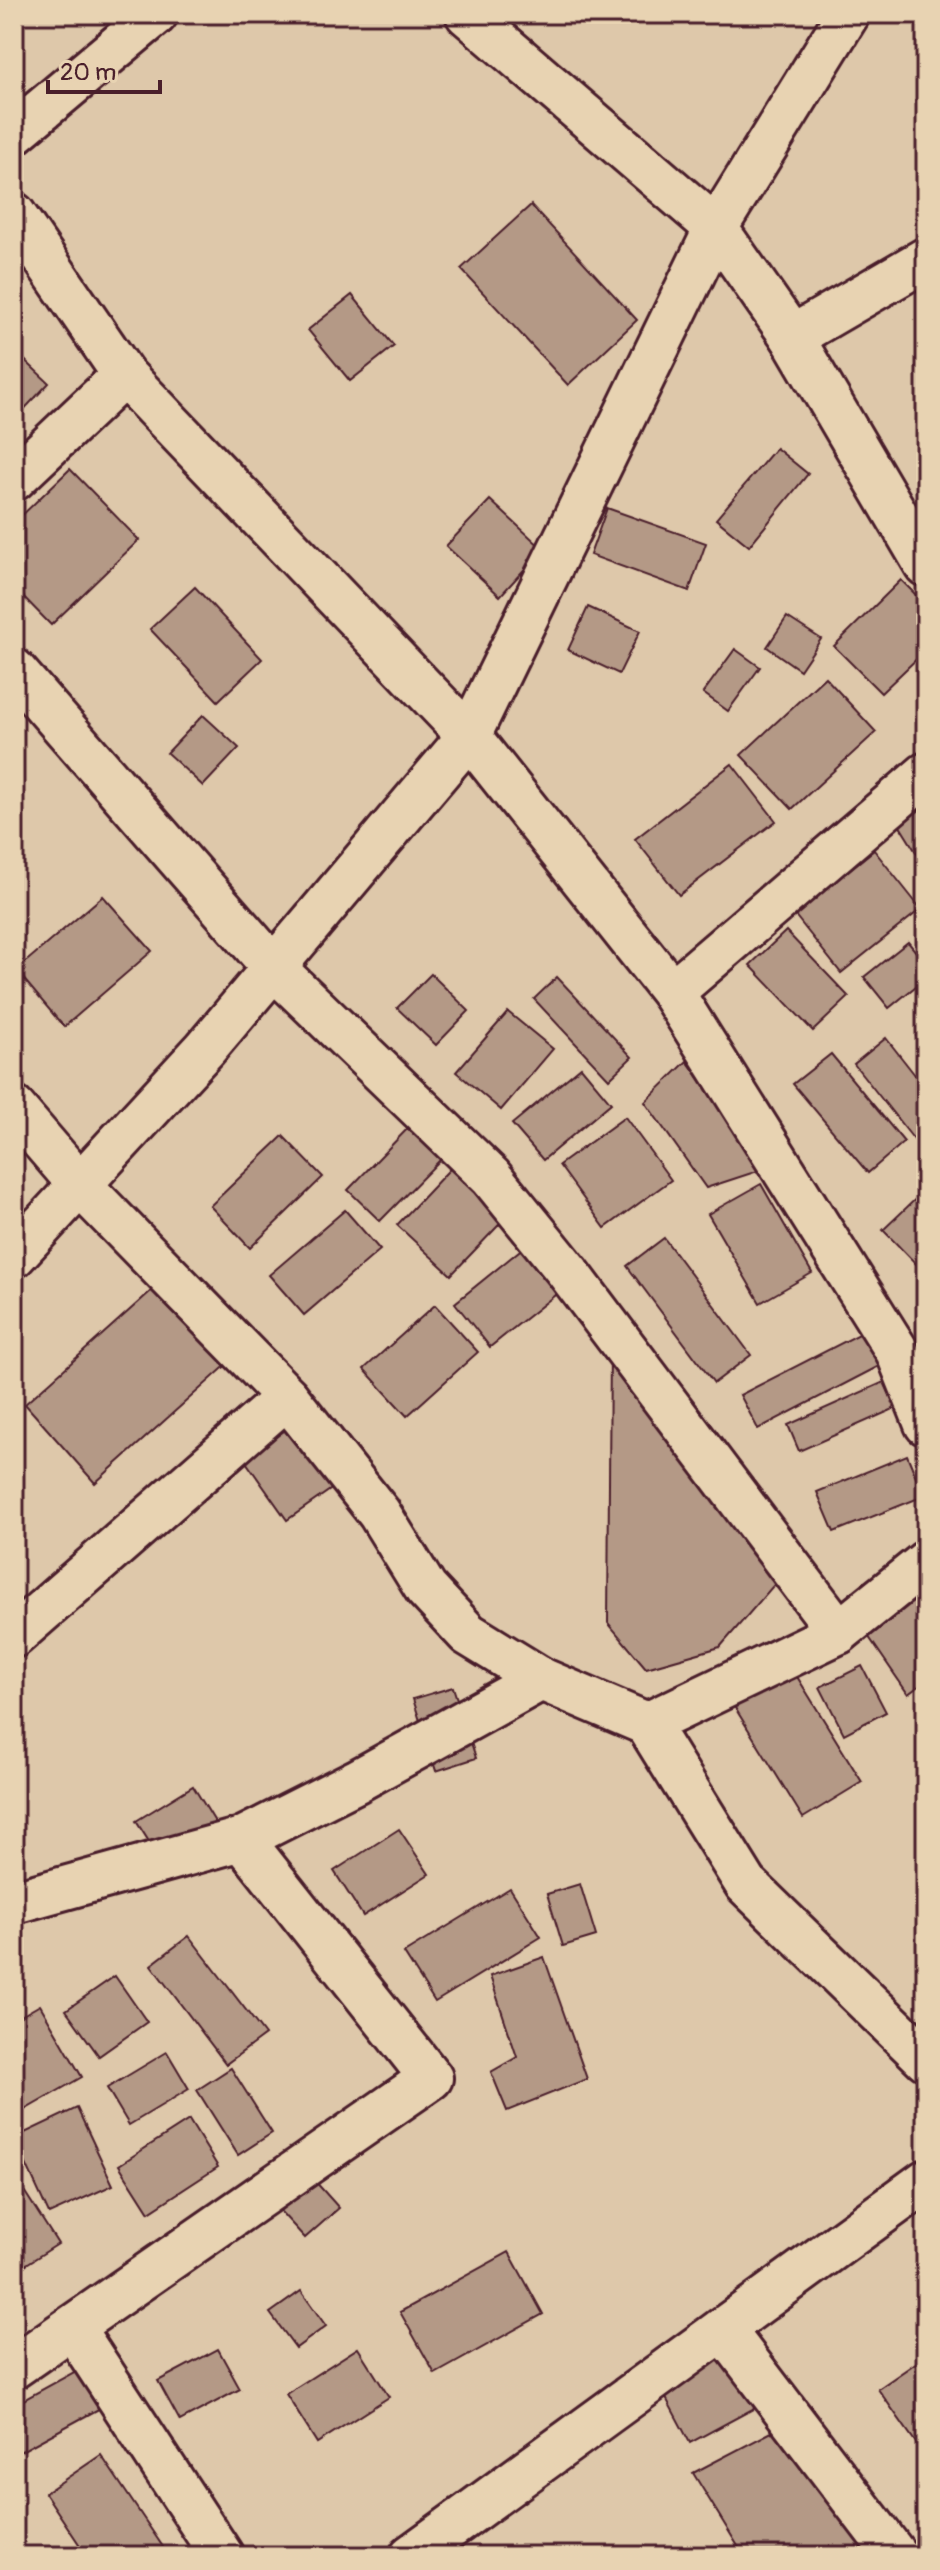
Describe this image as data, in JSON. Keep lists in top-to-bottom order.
{
  "scale_bar": "20 m"
}
